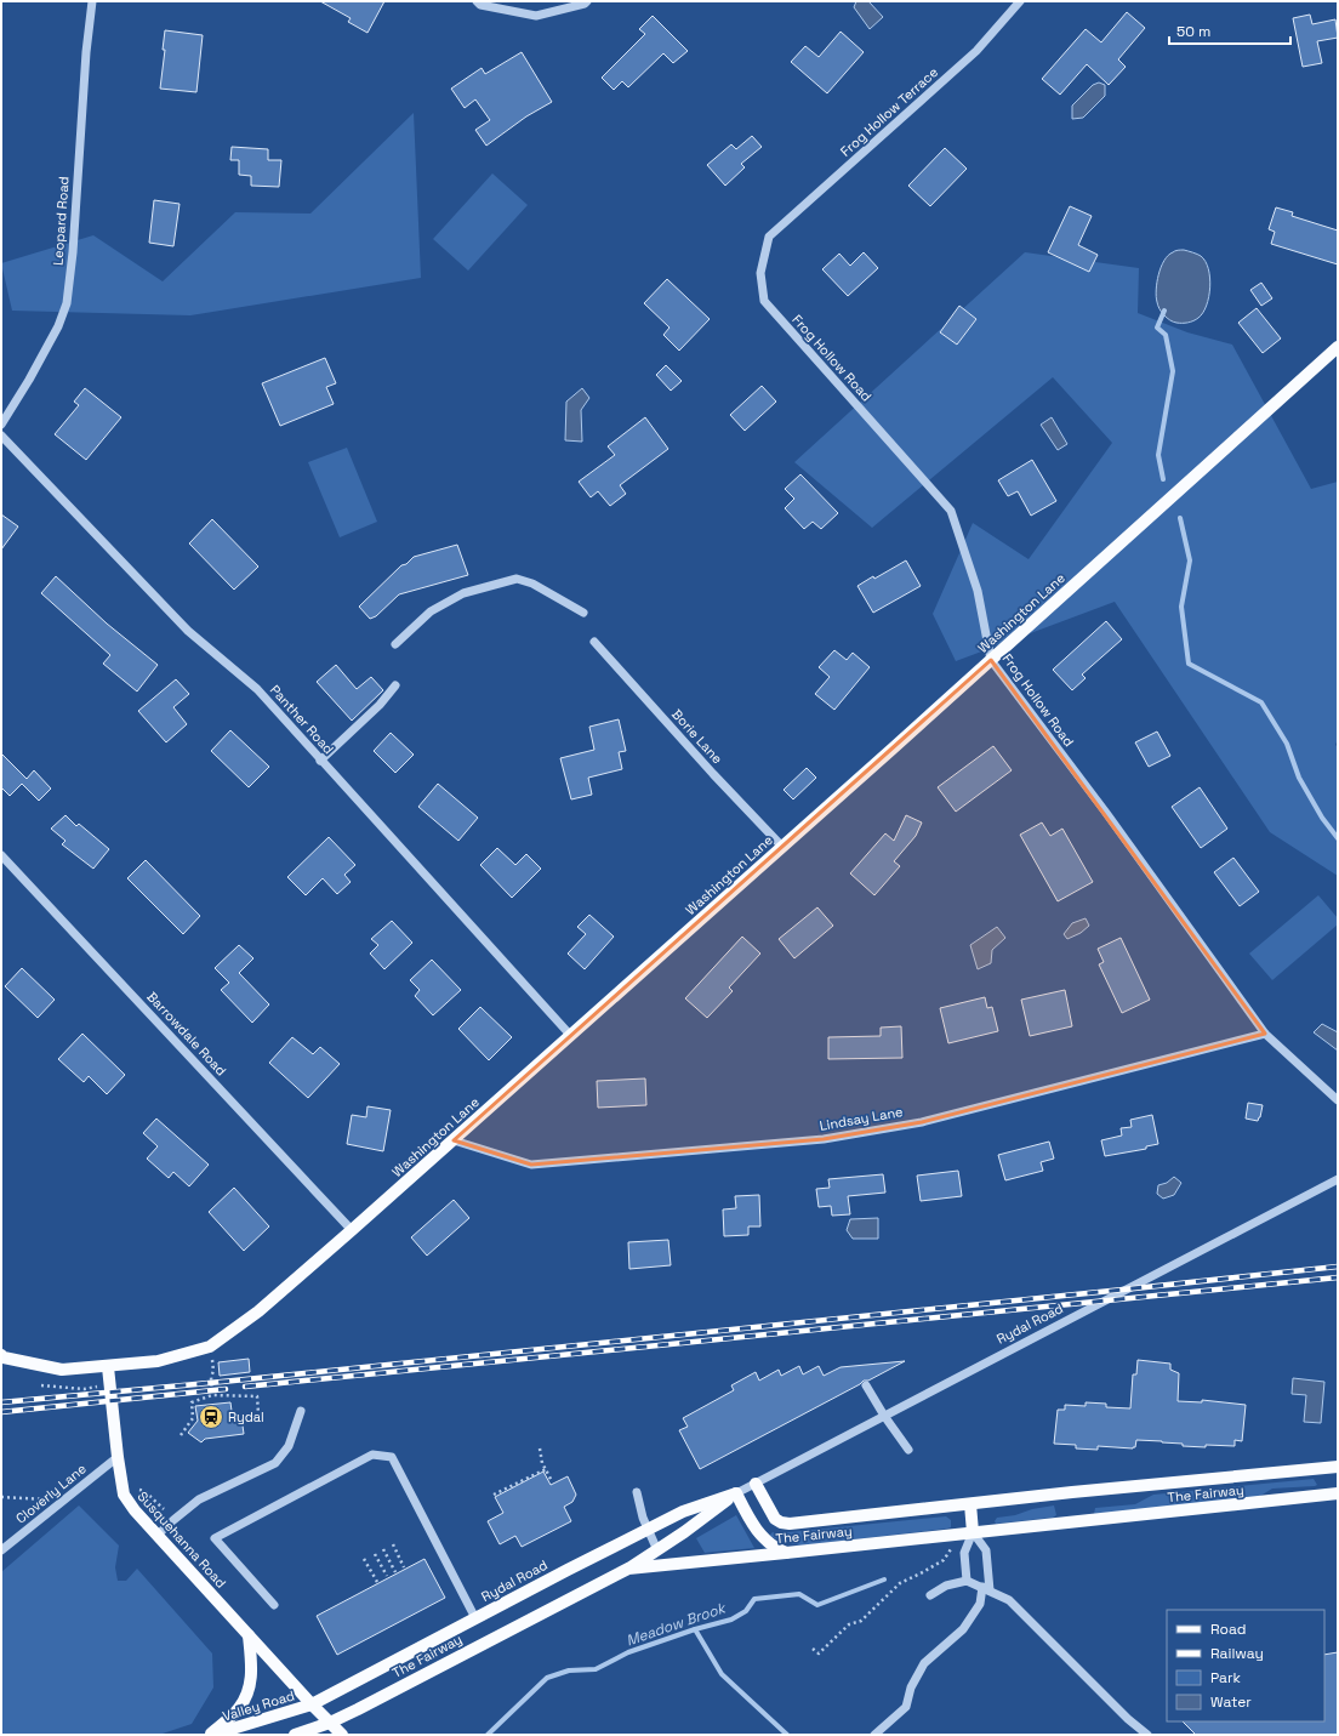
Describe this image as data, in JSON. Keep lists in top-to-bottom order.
{
  "streets": {
    "main road": [
      "Washington Lane",
      "Rydal Road",
      "The Fairway",
      "Susquehanna Road",
      "Valley Road"
    ],
    "street": [
      "Frog Hollow Terrace",
      "Leopard Road",
      "Frog Hollow Road",
      "Panther Road",
      "Borie Lane",
      "Barrowdale Road",
      "Lindsay Lane",
      "Cloverly Lane"
    ]
  },
  "crossings": [
    ["Frog Hollow Terrace", "Frog Hollow Road"],
    ["Frog Hollow Road", "Washington Lane"],
    ["Frog Hollow Road", "Lindsay Lane"],
    ["Washington Lane", "Panther Road"],
    ["Washington Lane", "Borie Lane"],
    ["Washington Lane", "Barrowdale Road"],
    ["Washington Lane", "Lindsay Lane"],
    ["Washington Lane", "Susquehanna Road"],
    ["Rydal Road", "The Fairway"],
    ["Rydal Road", "Susquehanna Road"],
    ["Rydal Road", "Valley Road"],
    ["Cloverly Lane", "Susquehanna Road"],
    ["The Fairway", "Susquehanna Road"],
    ["Susquehanna Road", "Valley Road"]
  ],
  "water": ["Meadow Brook"],
  "places": {
    "station": ["Rydal"]
  },
  "legend": [
    "Road",
    "Railway",
    "Park",
    "Water"
  ],
  "scale_bar": "50 m"
}
